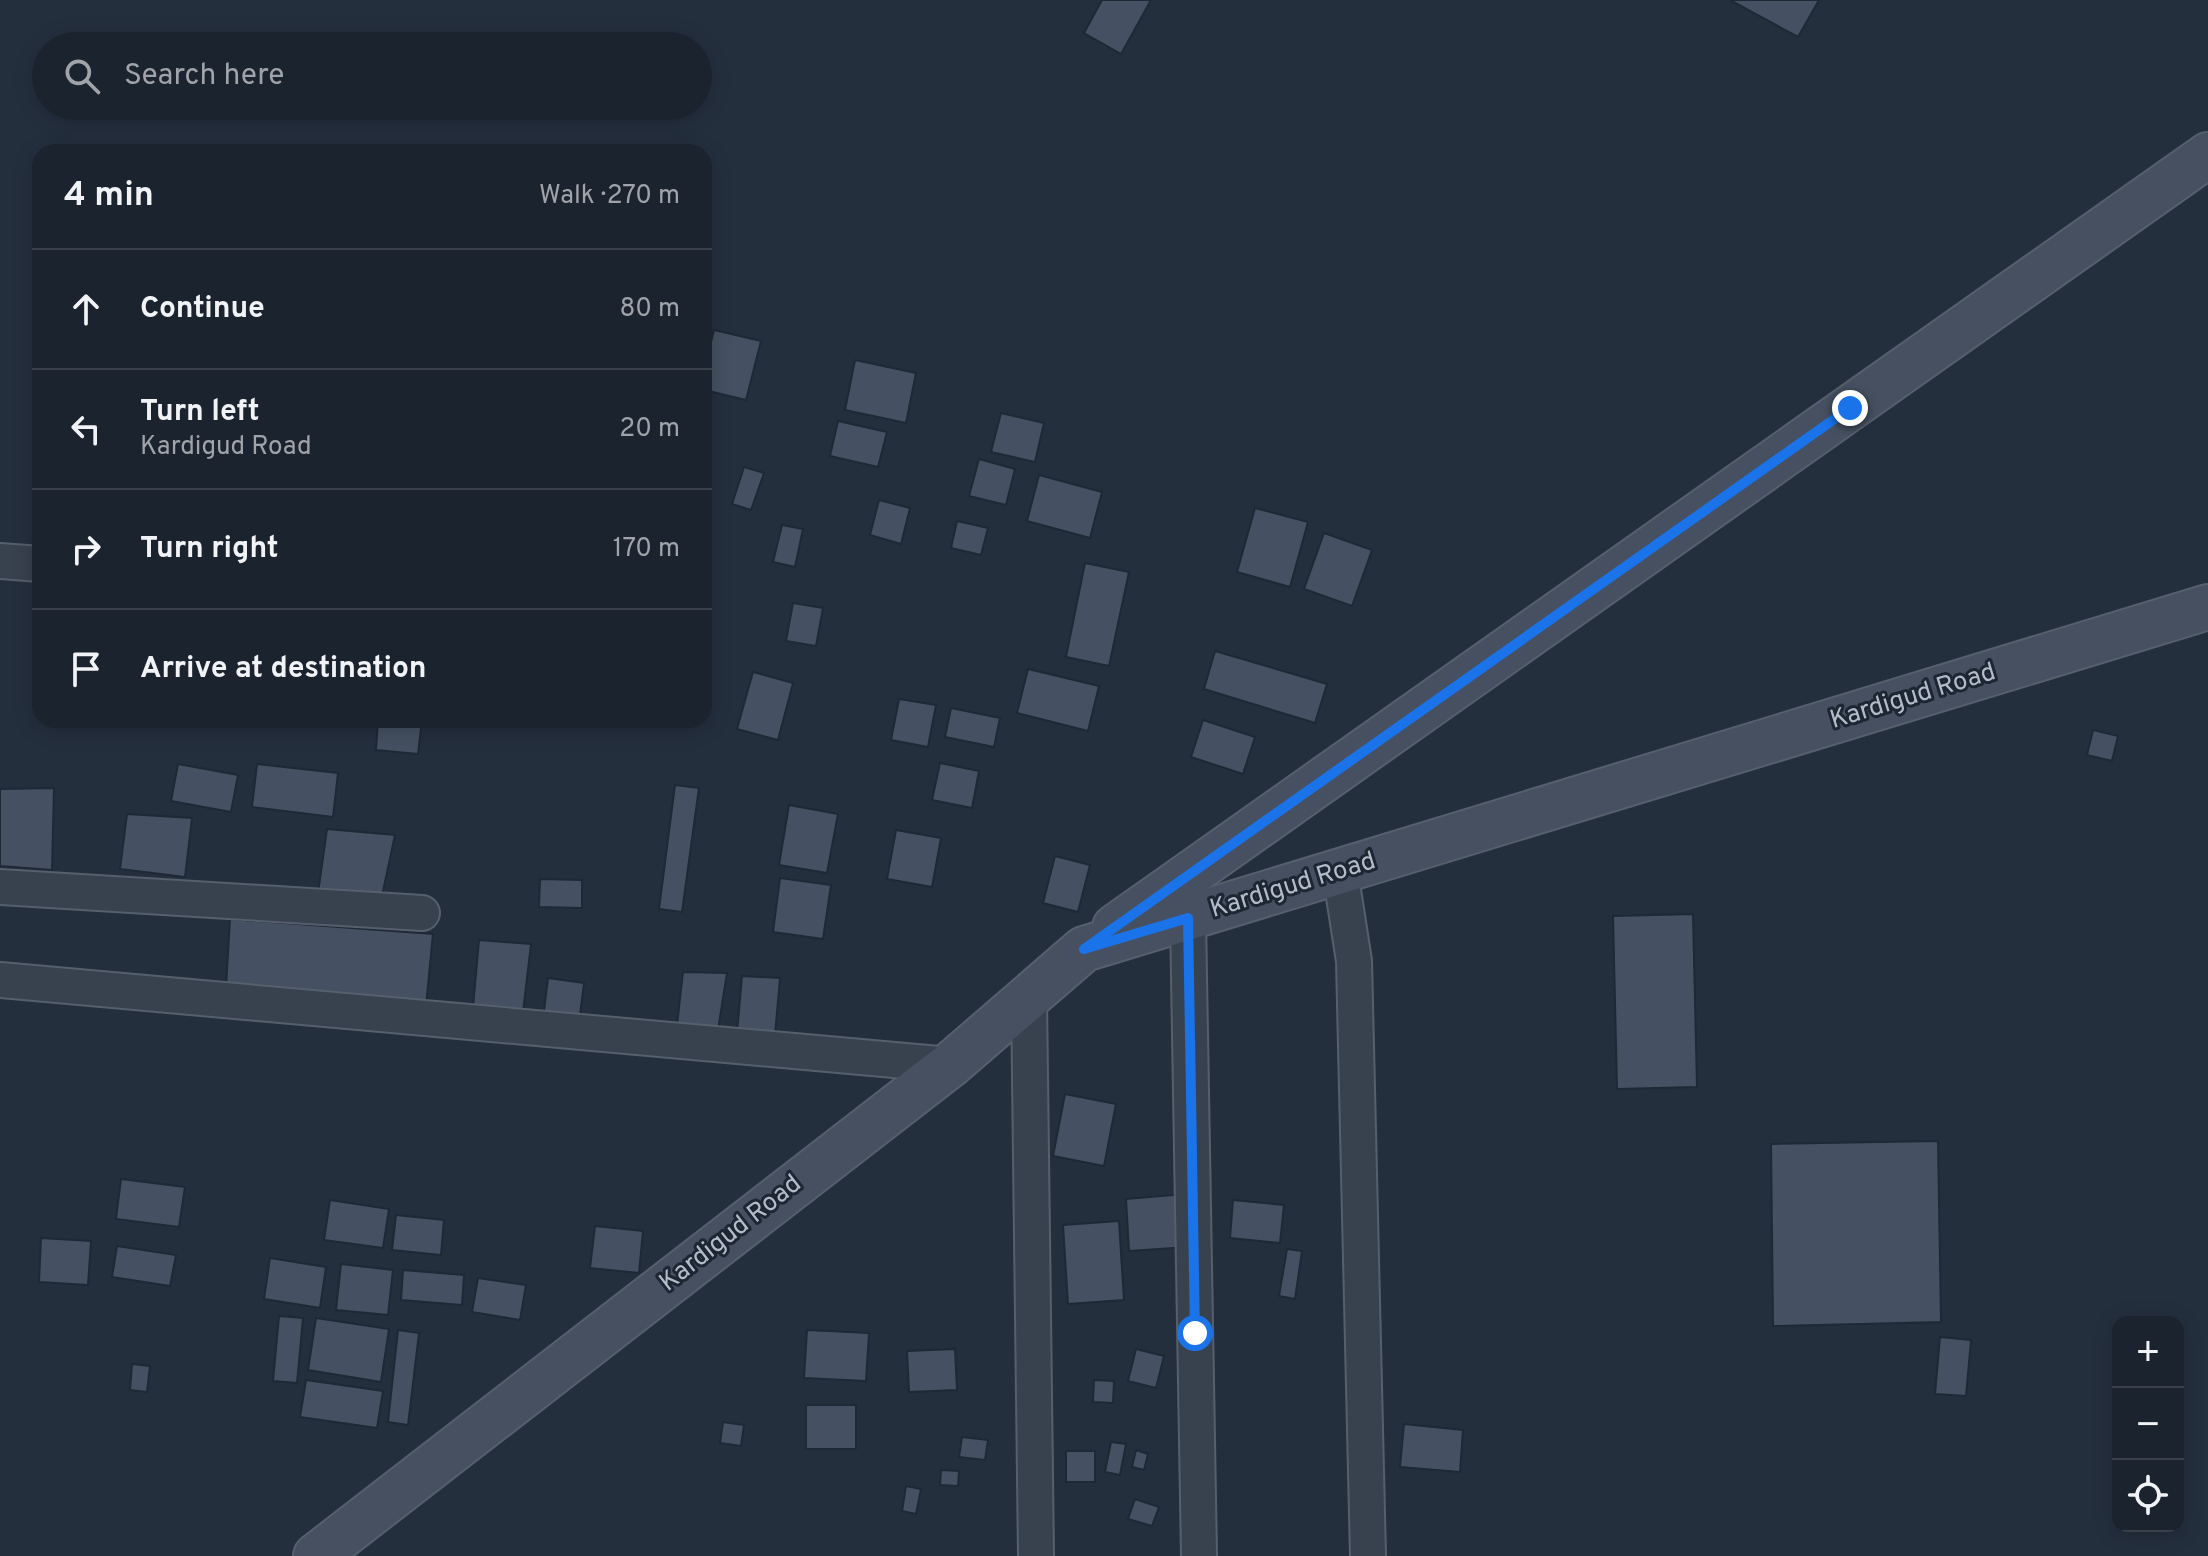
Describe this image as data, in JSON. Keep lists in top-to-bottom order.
{
  "streets": {
    "street": ["Kardigud Road"]
  },
  "page": {
    "search": "Search here",
    "heading": ["4 min", "Walk · 270 m"],
    "list": [
      ["Continue", "80 m"],
      ["Turn left", "Kardigud Road", "20 m"],
      ["Turn right", "170 m"],
      "Arrive at destination"
    ],
    "map_buttons": ["+", "−"]
  }
}
